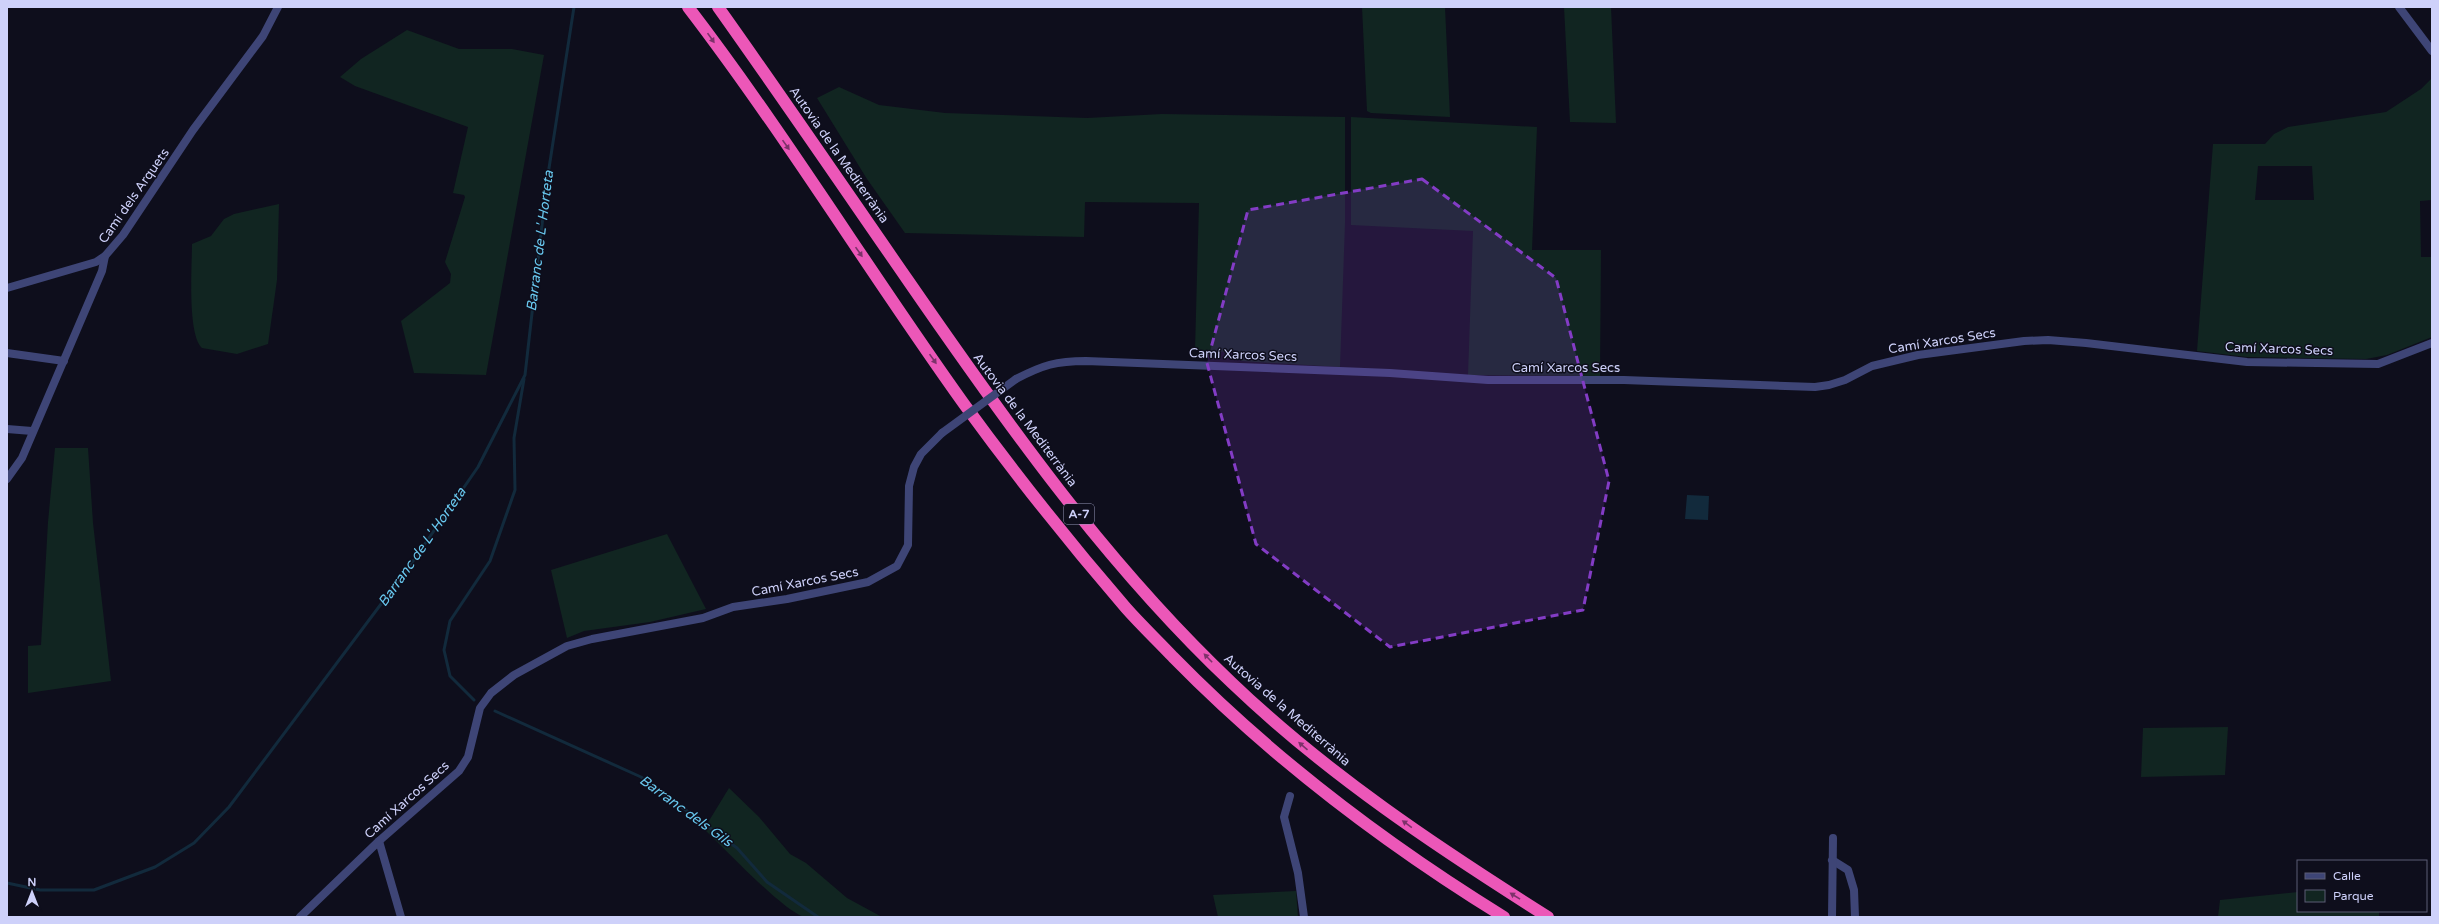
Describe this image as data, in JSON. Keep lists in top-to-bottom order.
{
  "streets": {
    "highway": ["Autovia de la Mediterrània", "A-7"],
    "street": ["Camí dels Arquets", "Camí Xarcos Secs"]
  },
  "water": ["Barranc de L' Horteta", "Barranc dels Gils"],
  "legend": ["Calle", "Parque"],
  "north": "top"
}
